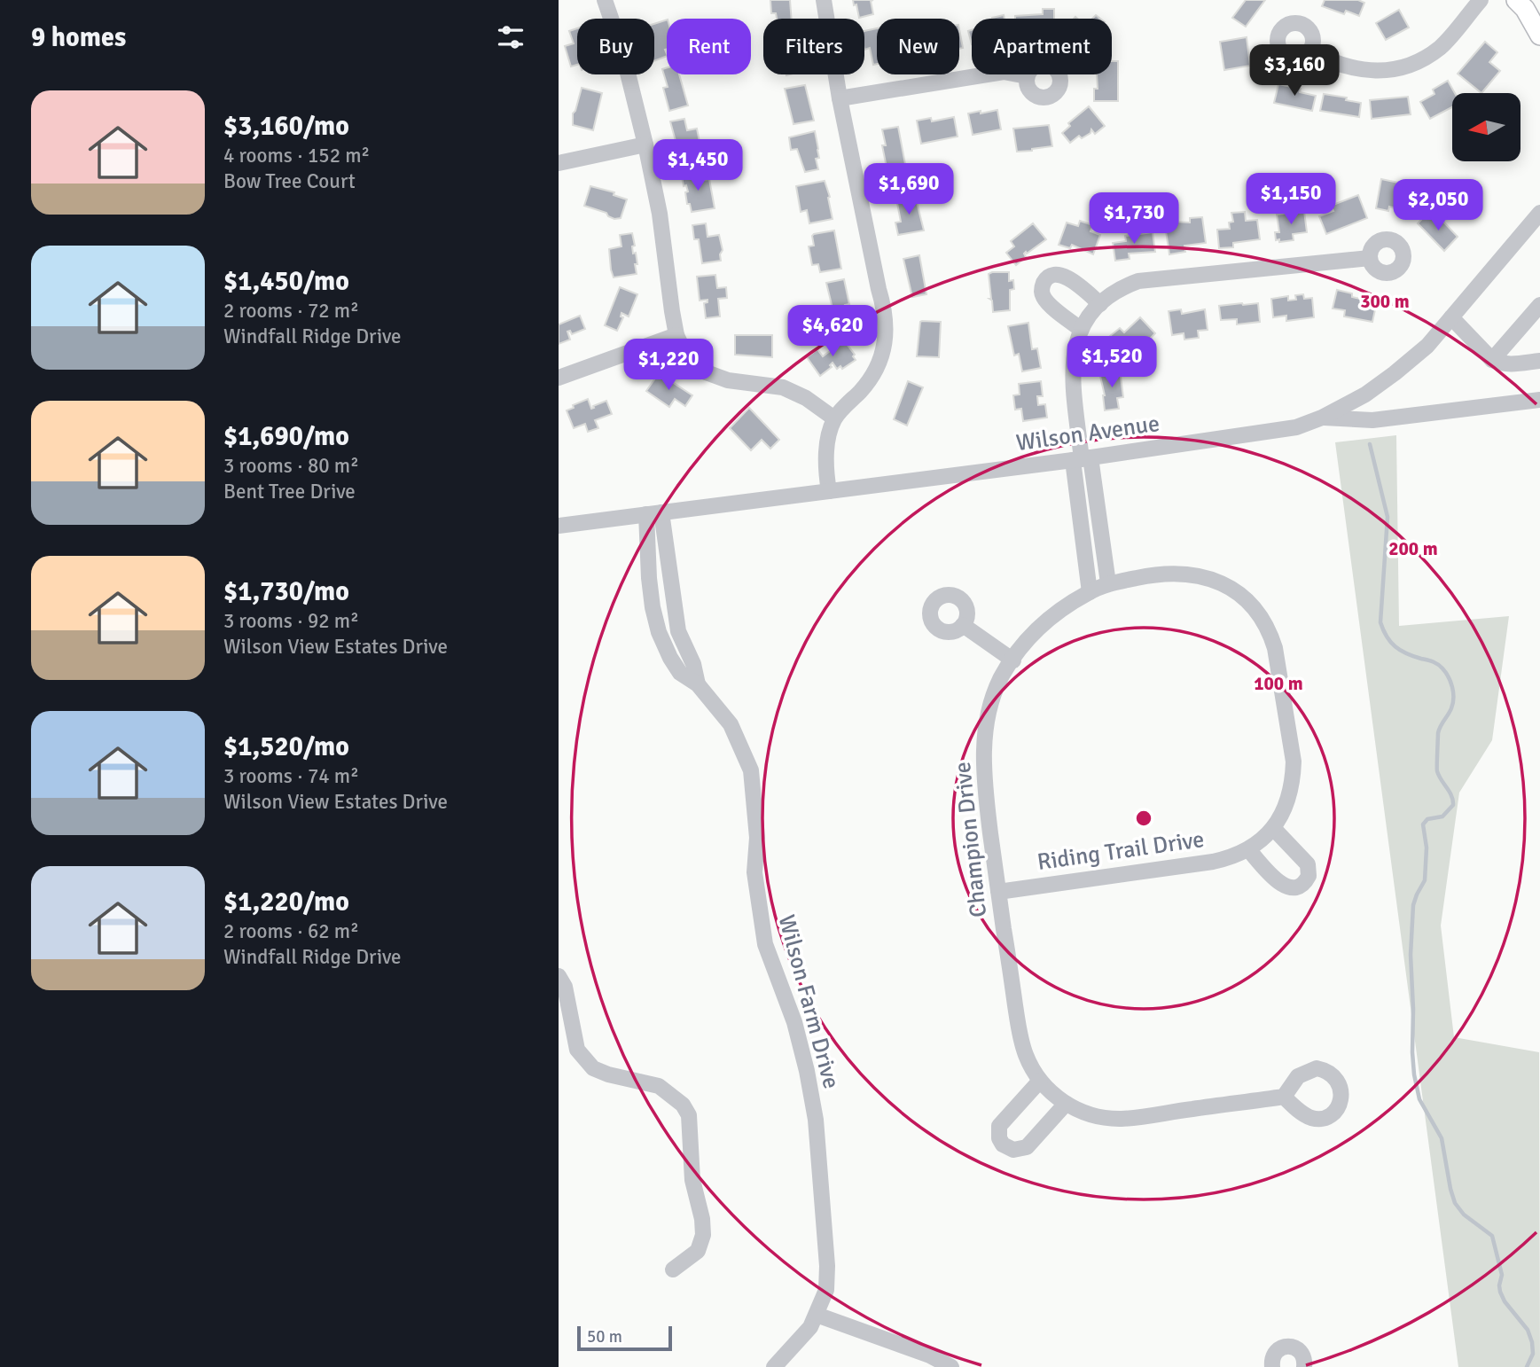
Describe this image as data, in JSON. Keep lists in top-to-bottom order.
{
  "streets": {
    "street": [
      "Wilson Avenue",
      "Champion Drive",
      "Riding Trail Drive",
      "Wilson Farm Drive"
    ]
  },
  "crossings": [
    ["Wilson Avenue", "Wilson Farm Drive"],
    ["Champion Drive", "Riding Trail Drive"]
  ],
  "scale_bar": "50 m",
  "north": "left",
  "page": {
    "heading": "9 homes",
    "chip": [
      "Buy",
      "Rent",
      "Filters",
      "New",
      "Apartment"
    ],
    "price": [
      "$3,160",
      "$1,450",
      "$1,690",
      "$1,150",
      "$2,050",
      "$1,730",
      "$4,620",
      "$1,520",
      "$1,220"
    ],
    "list": [
      {
        "name": "$3,160/mo",
        "note": "4 rooms · 152 m² · Bow Tree Court"
      },
      {
        "name": "$1,450/mo",
        "note": "2 rooms · 72 m² · Windfall Ridge Drive"
      },
      {
        "name": "$1,690/mo",
        "note": "3 rooms · 80 m² · Bent Tree Drive"
      },
      {
        "name": "$1,730/mo",
        "note": "3 rooms · 92 m² · Wilson View Estates Drive"
      },
      {
        "name": "$1,520/mo",
        "note": "3 rooms · 74 m² · Wilson View Estates Drive"
      },
      {
        "name": "$1,220/mo",
        "note": "2 rooms · 62 m² · Windfall Ridge Drive"
      }
    ],
    "scale": "50 m"
  },
  "rings": ["300 m", "200 m", "100 m"]
}
